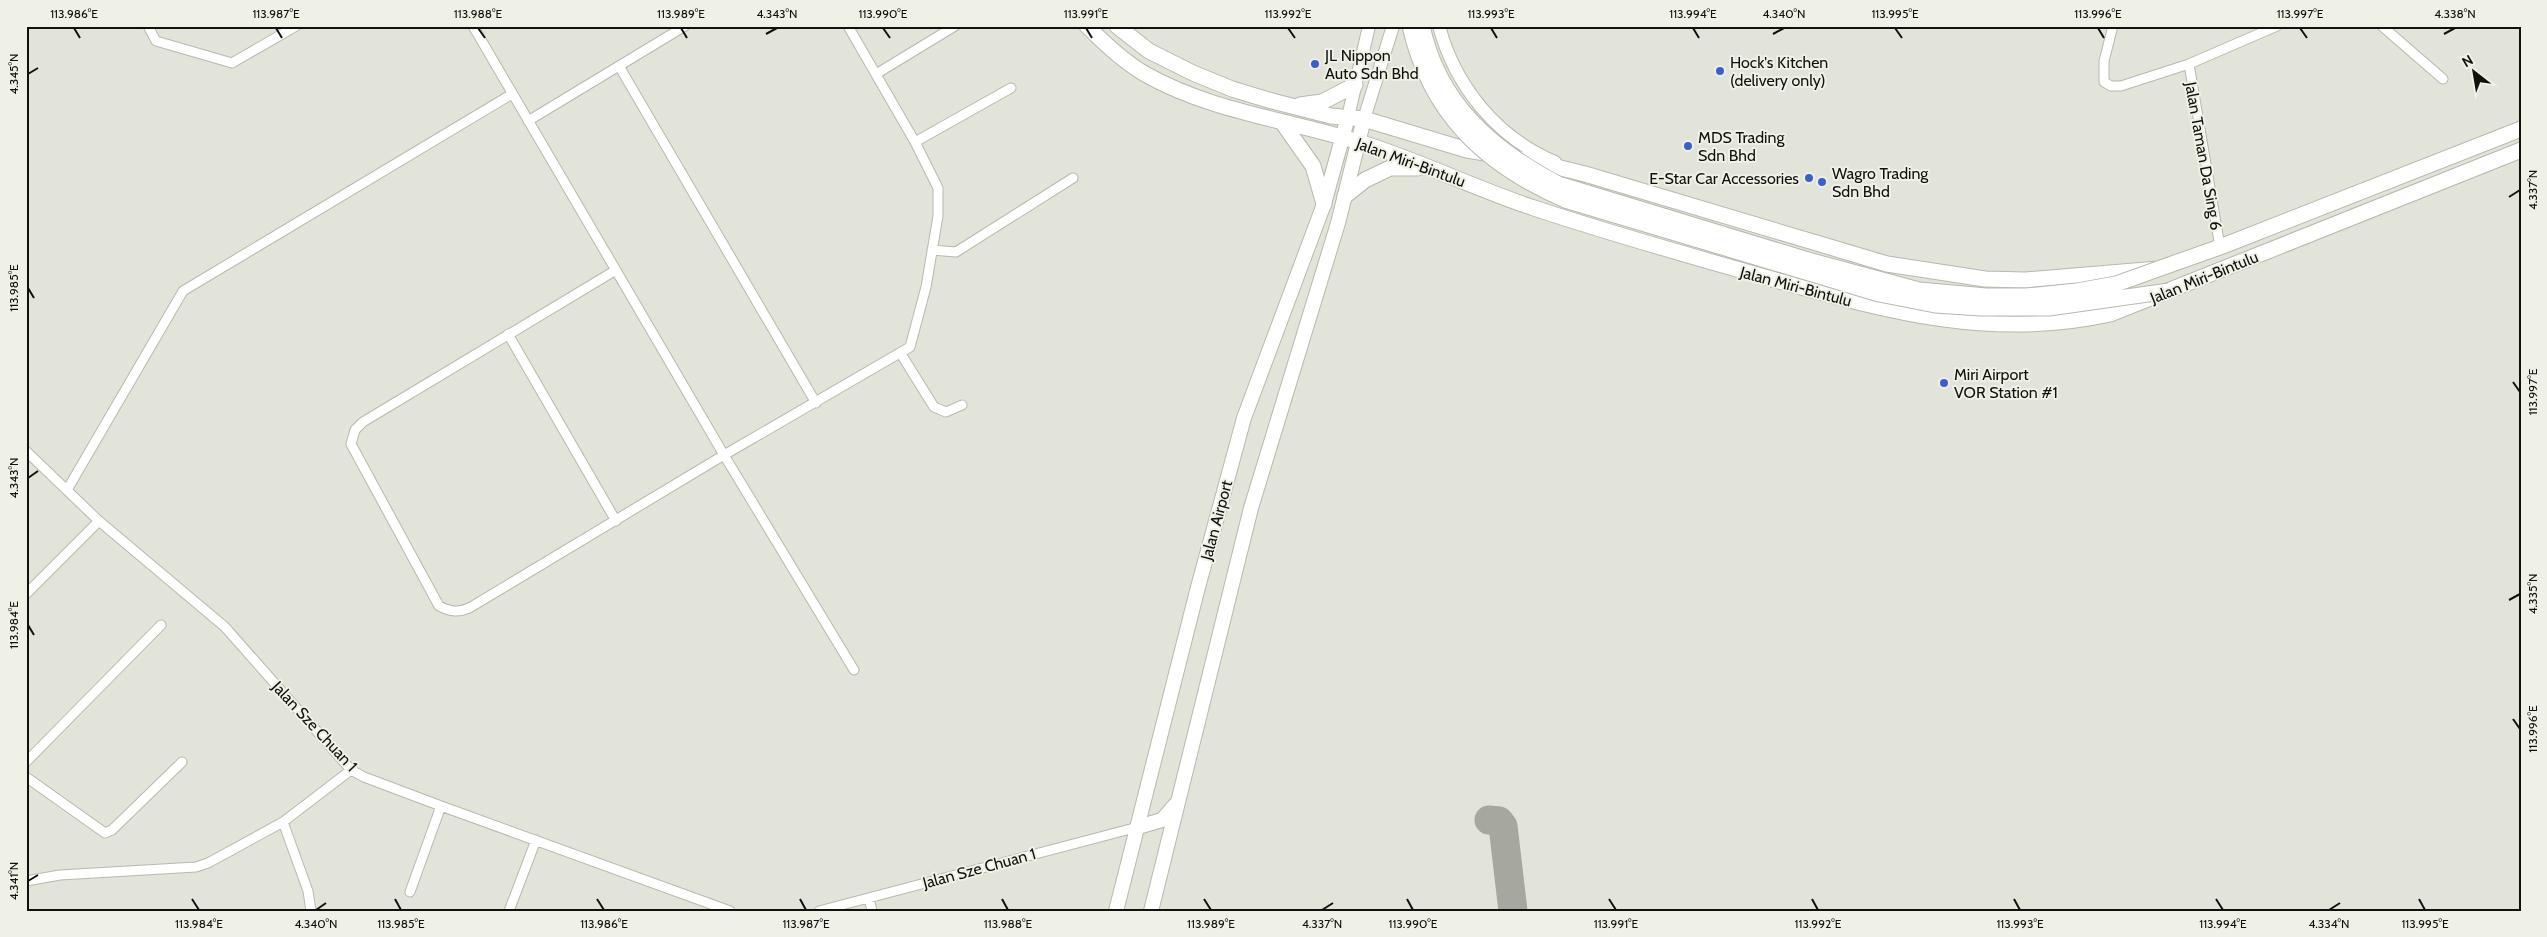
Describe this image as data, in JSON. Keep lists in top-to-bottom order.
{
  "streets": {
    "highway": ["Jalan Miri-Bintulu"],
    "main road": ["Jalan Airport"],
    "street": ["Jalan Taman Da Sing 6", "Jalan Sze Chuan 1"]
  },
  "crossings": [
    ["Jalan Taman Da Sing 6", "Jalan Miri-Bintulu"],
    ["Jalan Miri-Bintulu", "Jalan Airport"],
    ["Jalan Airport", "Jalan Sze Chuan 1"]
  ],
  "places": [
    "JL Nippon Auto Sdn Bhd",
    "Hock's Kitchen (delivery only)",
    "MDS Trading Sdn Bhd",
    "E-Star Car Accessories",
    "Wagro Trading Sdn Bhd",
    "Miri Airport VOR Station #1"
  ],
  "north": "top left",
  "coordinates": [
    "113.986°E",
    "113.987°E",
    "113.988°E",
    "113.989°E",
    "4.343°N",
    "113.990°E",
    "113.991°E",
    "113.992°E",
    "113.993°E",
    "113.994°E",
    "4.340°N",
    "113.995°E",
    "113.996°E",
    "113.997°E",
    "4.338°N",
    "4.345°N",
    "4.337°N",
    "113.985°E",
    "4.335°N",
    "113.984°E",
    "4.341°N",
    "4.334°N"
  ]
}
